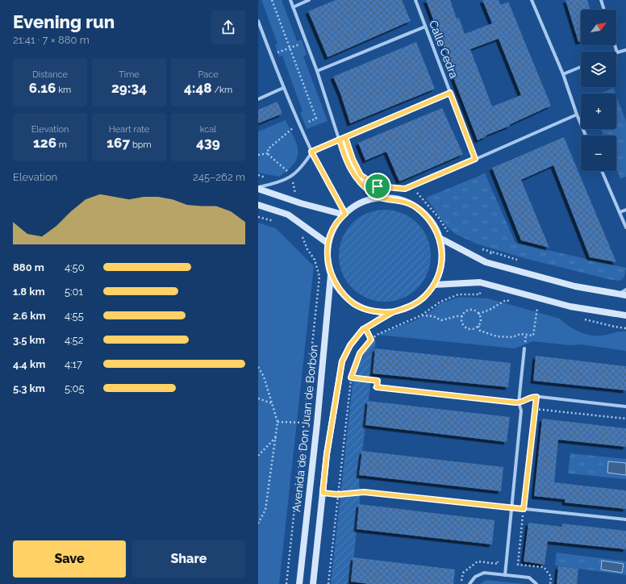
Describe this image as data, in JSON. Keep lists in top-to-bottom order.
{
  "streets": {
    "street": ["Calle Cedra", "Avenida de Don Juan de Borbón"]
  },
  "north": "top right",
  "page": {
    "heading": ["Evening run", "21:41 · 7 × 880 m"],
    "map_buttons": ["+", "−"],
    "stats": [
      ["Distance", "6.16 km"],
      ["Time", "29:34"],
      ["Pace", "4:48 /km"],
      ["Elevation", "126 m"],
      ["Heart rate", "167 bpm"],
      ["kcal", "439"]
    ],
    "chart": ["Elevation", "245–262 m"],
    "list": [
      {
        "name": "880 m",
        "note": "4:50"
      },
      {
        "name": "1.8 km",
        "note": "5:01"
      },
      {
        "name": "2.6 km",
        "note": "4:55"
      },
      {
        "name": "3.5 km",
        "note": "4:52"
      },
      {
        "name": "4.4 km",
        "note": "4:17"
      },
      {
        "name": "5.3 km",
        "note": "5:05"
      }
    ],
    "buttons": ["Save", "Share"]
  }
}
